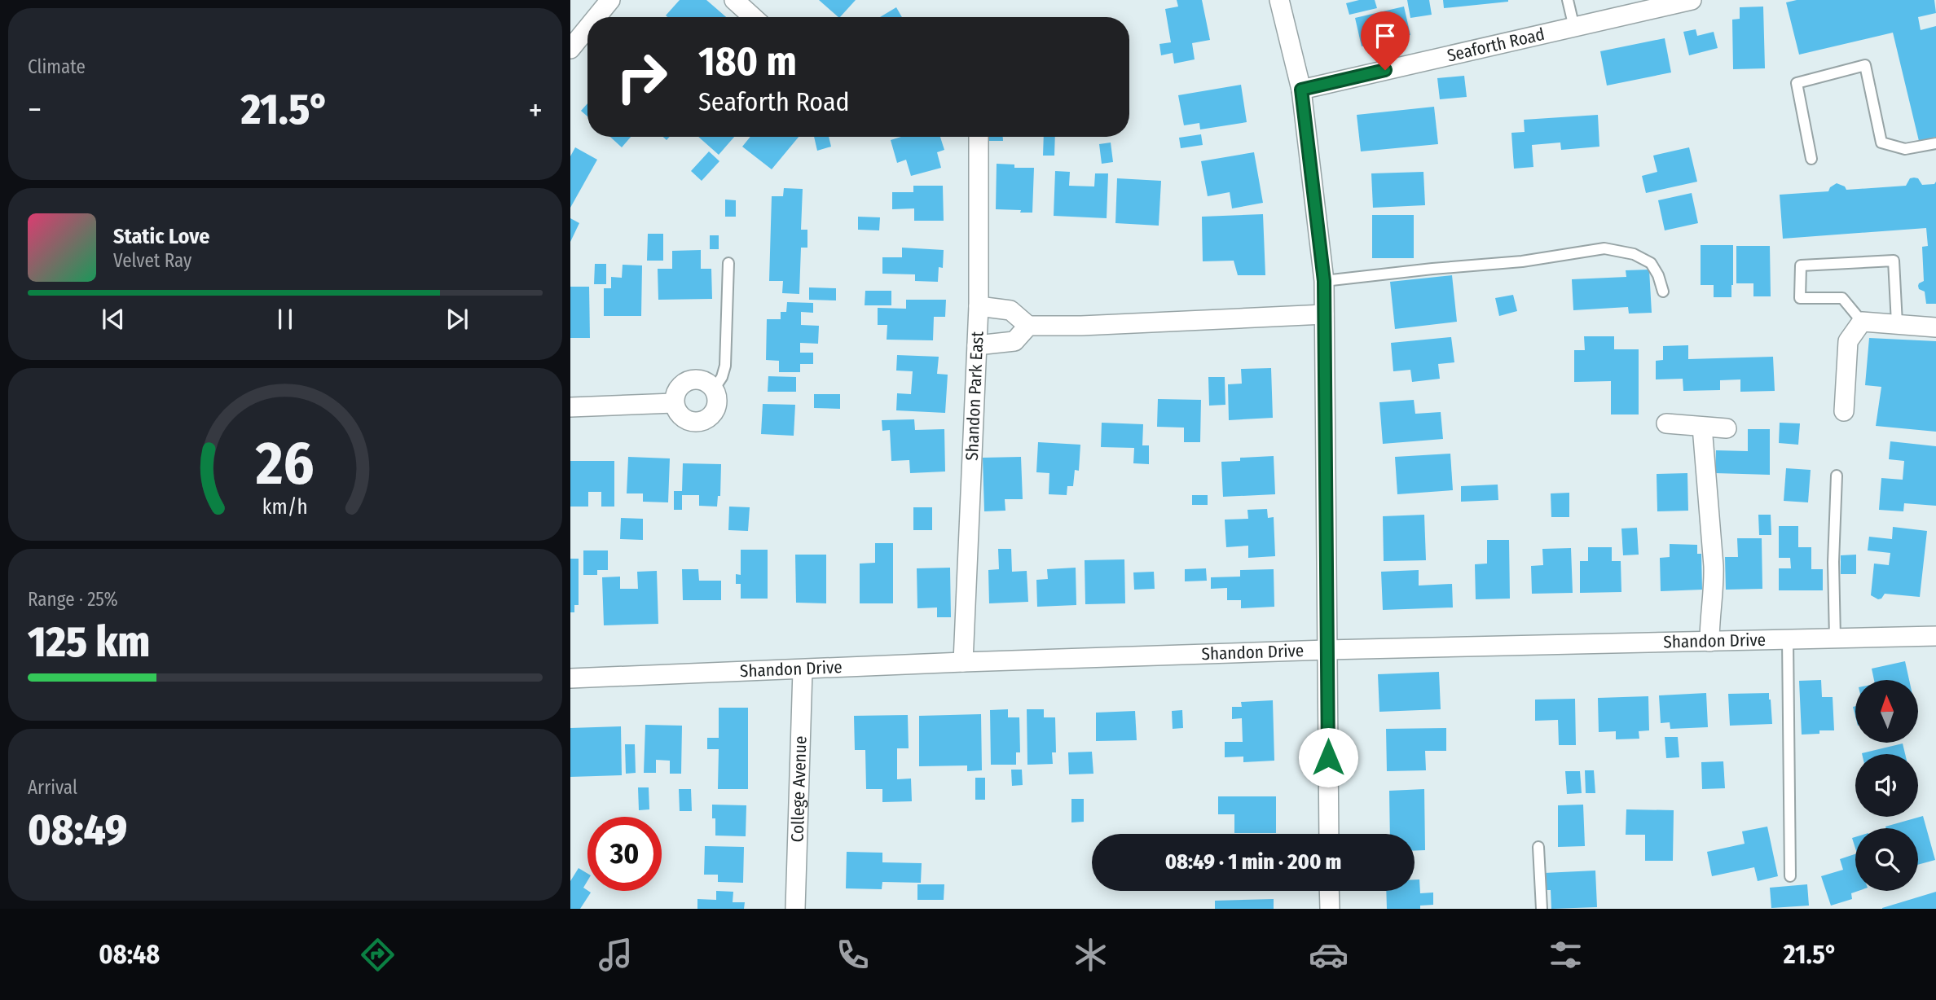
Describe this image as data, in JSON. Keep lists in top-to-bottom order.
{
  "streets": {
    "street": [
      "Seaforth Road",
      "Shandon Park East",
      "Shandon Drive",
      "College Avenue"
    ]
  },
  "crossings": [
    ["Shandon Park East", "Shandon Drive"],
    ["Shandon Drive", "College Avenue"]
  ],
  "north": "top",
  "page": {
    "tile": [
      "Climate",
      ["Range · 25%", "125 km"],
      ["Arrival", "08:49"]
    ],
    "turn": ["180 m", "Seaforth Road"],
    "heat": ["−", "21.5°", "+"],
    "song": ["Static Love", "Velvet Ray"],
    "limit": "30",
    "trip": "08:49 · 1 min · 200 m",
    "tabs": ["08:48", "21.5°"],
    "gauge": ["26", "km/h"]
  }
}
